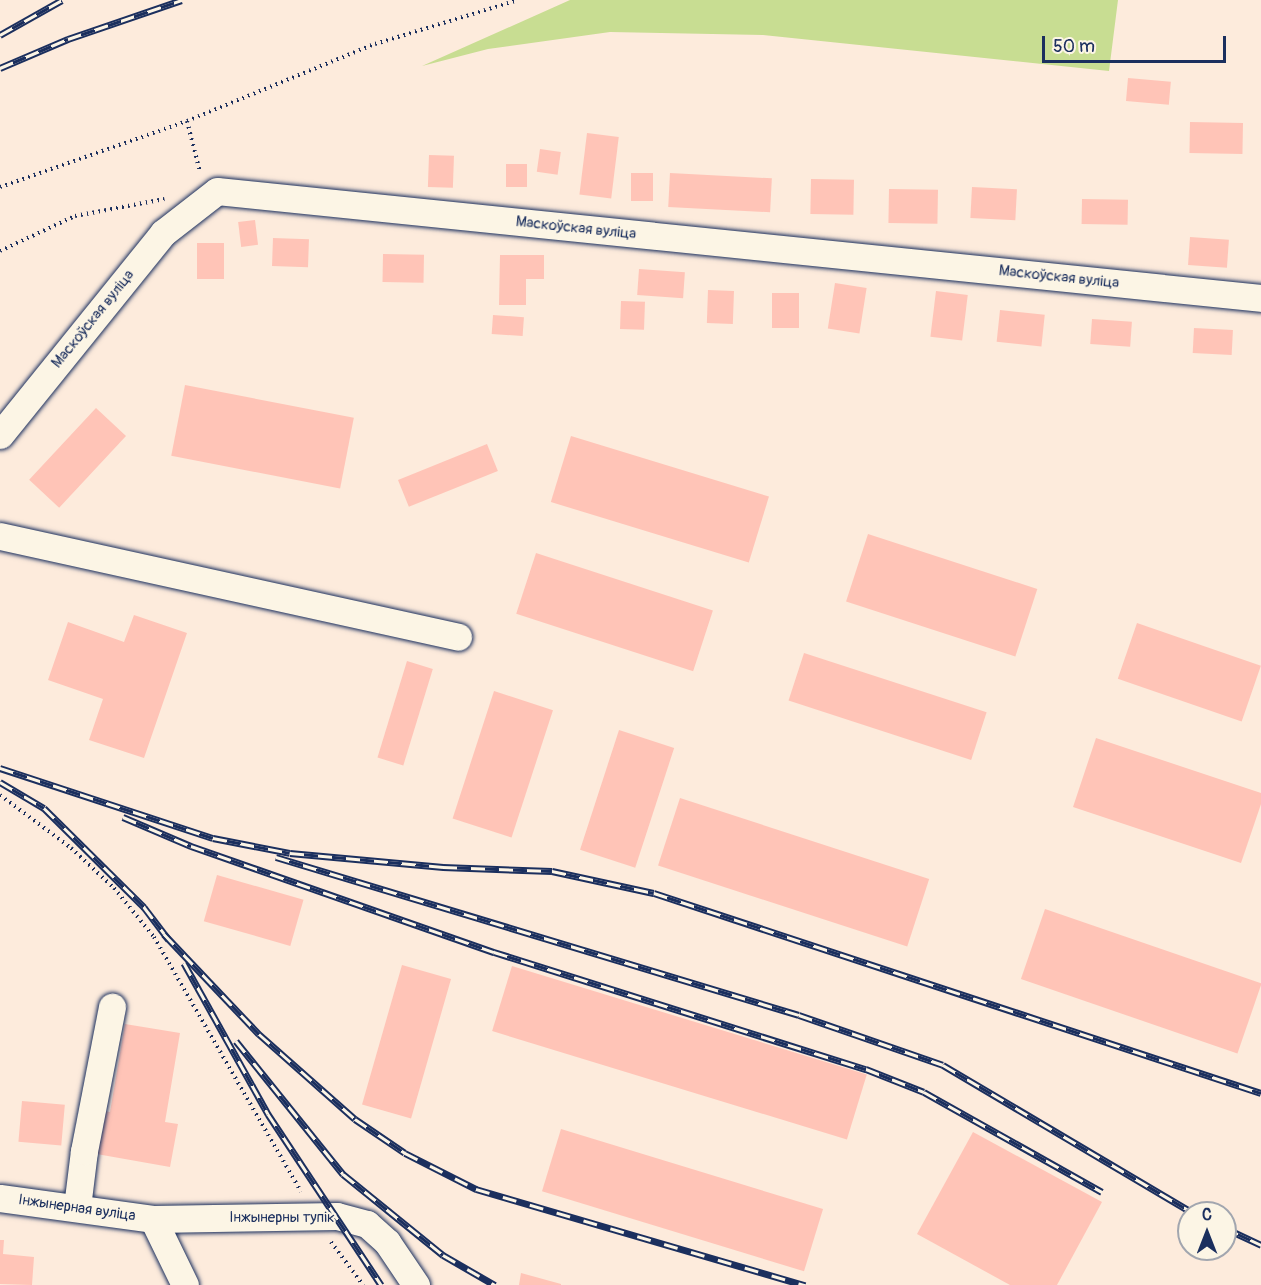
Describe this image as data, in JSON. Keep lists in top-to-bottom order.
{
  "streets": {
    "street": ["Маскоўская вуліца", "Інжынерная вуліца", "Інжынерны тупік"]
  },
  "crossings": [
    ["Інжынерная вуліца", "Інжынерны тупік"]
  ],
  "scale_bar": "50 m",
  "north": "top"
}
